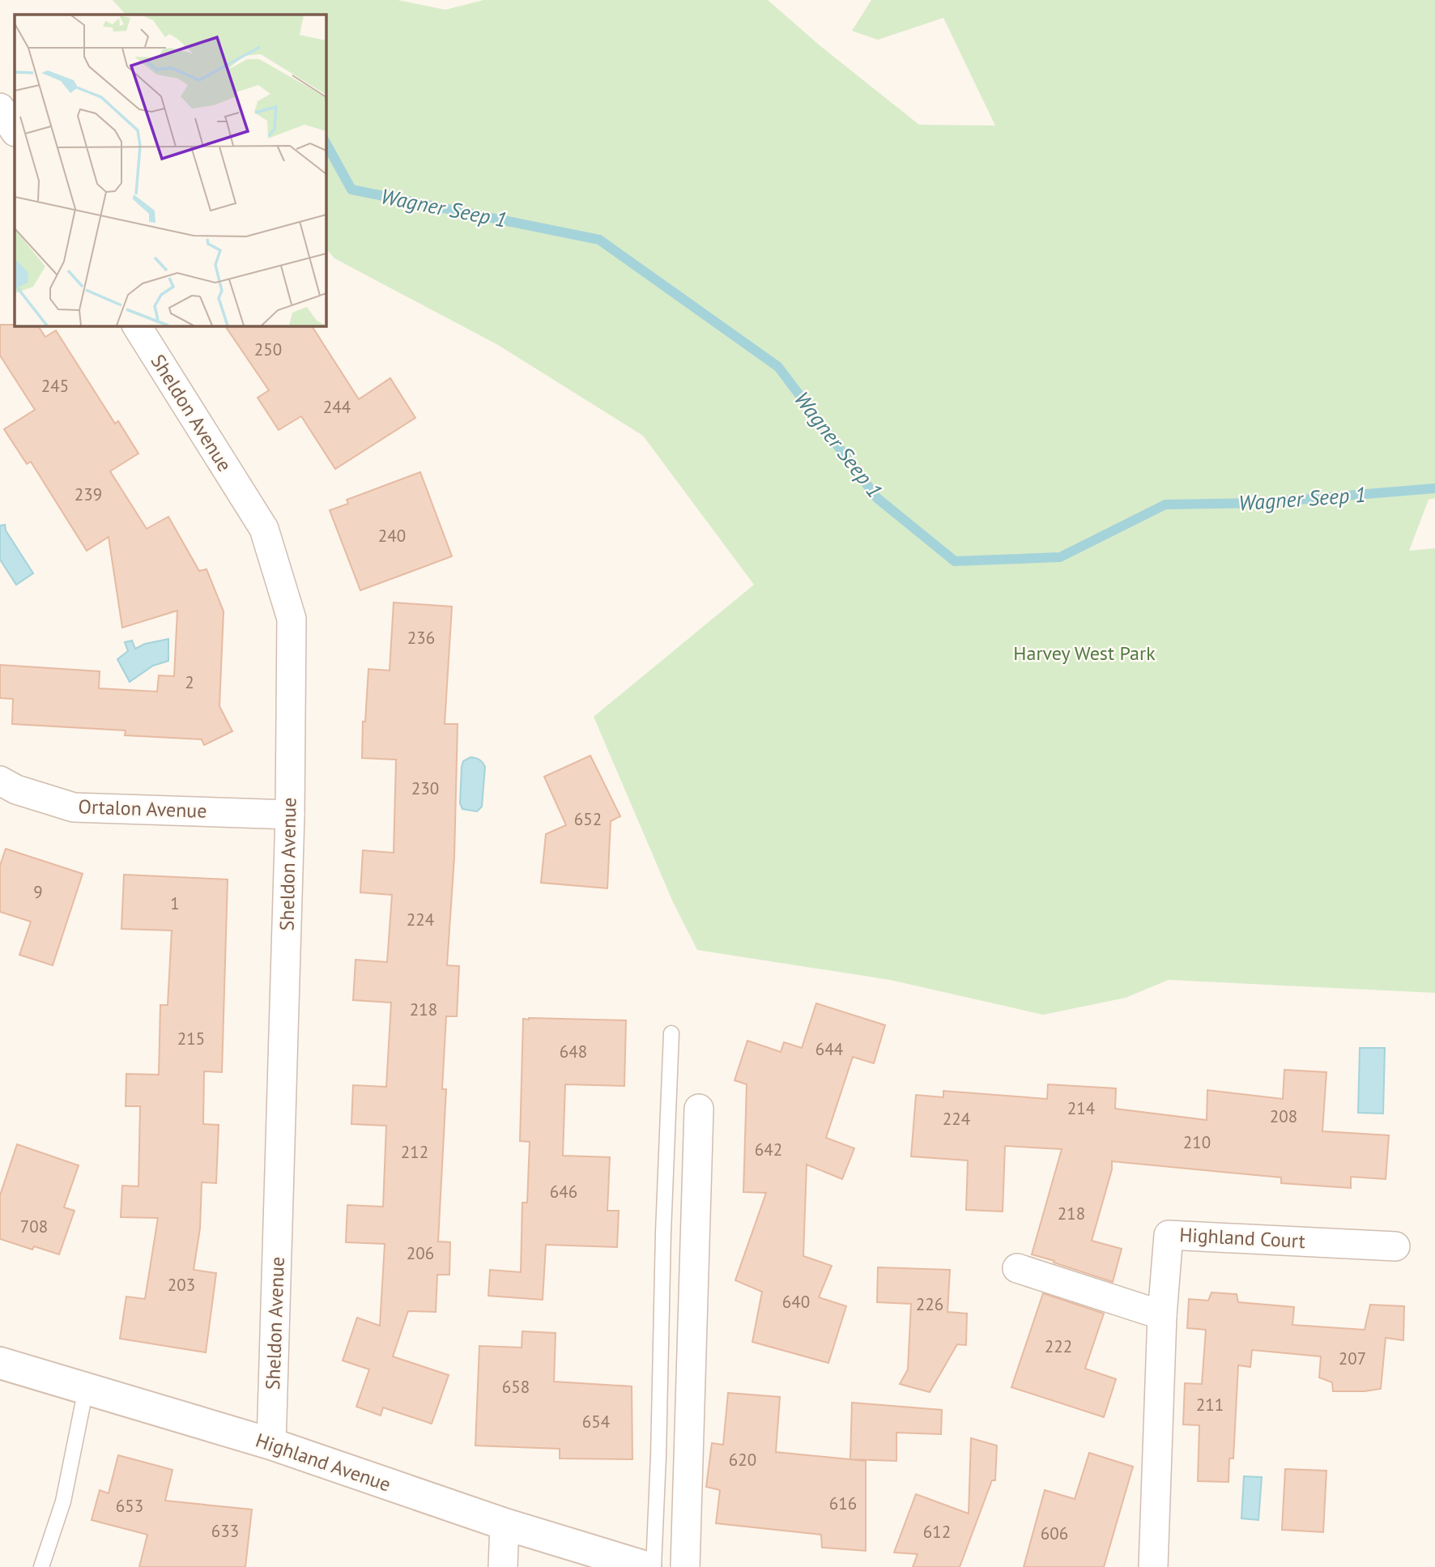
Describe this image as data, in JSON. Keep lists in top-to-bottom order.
{
  "streets": {
    "street": [
      "Sheldon Avenue",
      "Ortalon Avenue",
      "Highland Court",
      "Highland Avenue"
    ]
  },
  "crossings": [
    ["Sheldon Avenue", "Ortalon Avenue"],
    ["Sheldon Avenue", "Highland Avenue"]
  ],
  "water": ["Wagner Seep 1"],
  "parks": ["Harvey West Park"],
  "house_numbers": [
    "250",
    "245",
    "244",
    "239",
    "240",
    "236",
    "2",
    "230",
    "652",
    "9",
    "1",
    "224",
    "218",
    "215",
    "644",
    "648",
    "214",
    "208",
    "224",
    "210",
    "642",
    "212",
    "646",
    "218",
    "708",
    "206",
    "203",
    "640",
    "226",
    "222",
    "207",
    "658",
    "211",
    "654",
    "620",
    "616",
    "653",
    "633",
    "612",
    "606"
  ]
}
